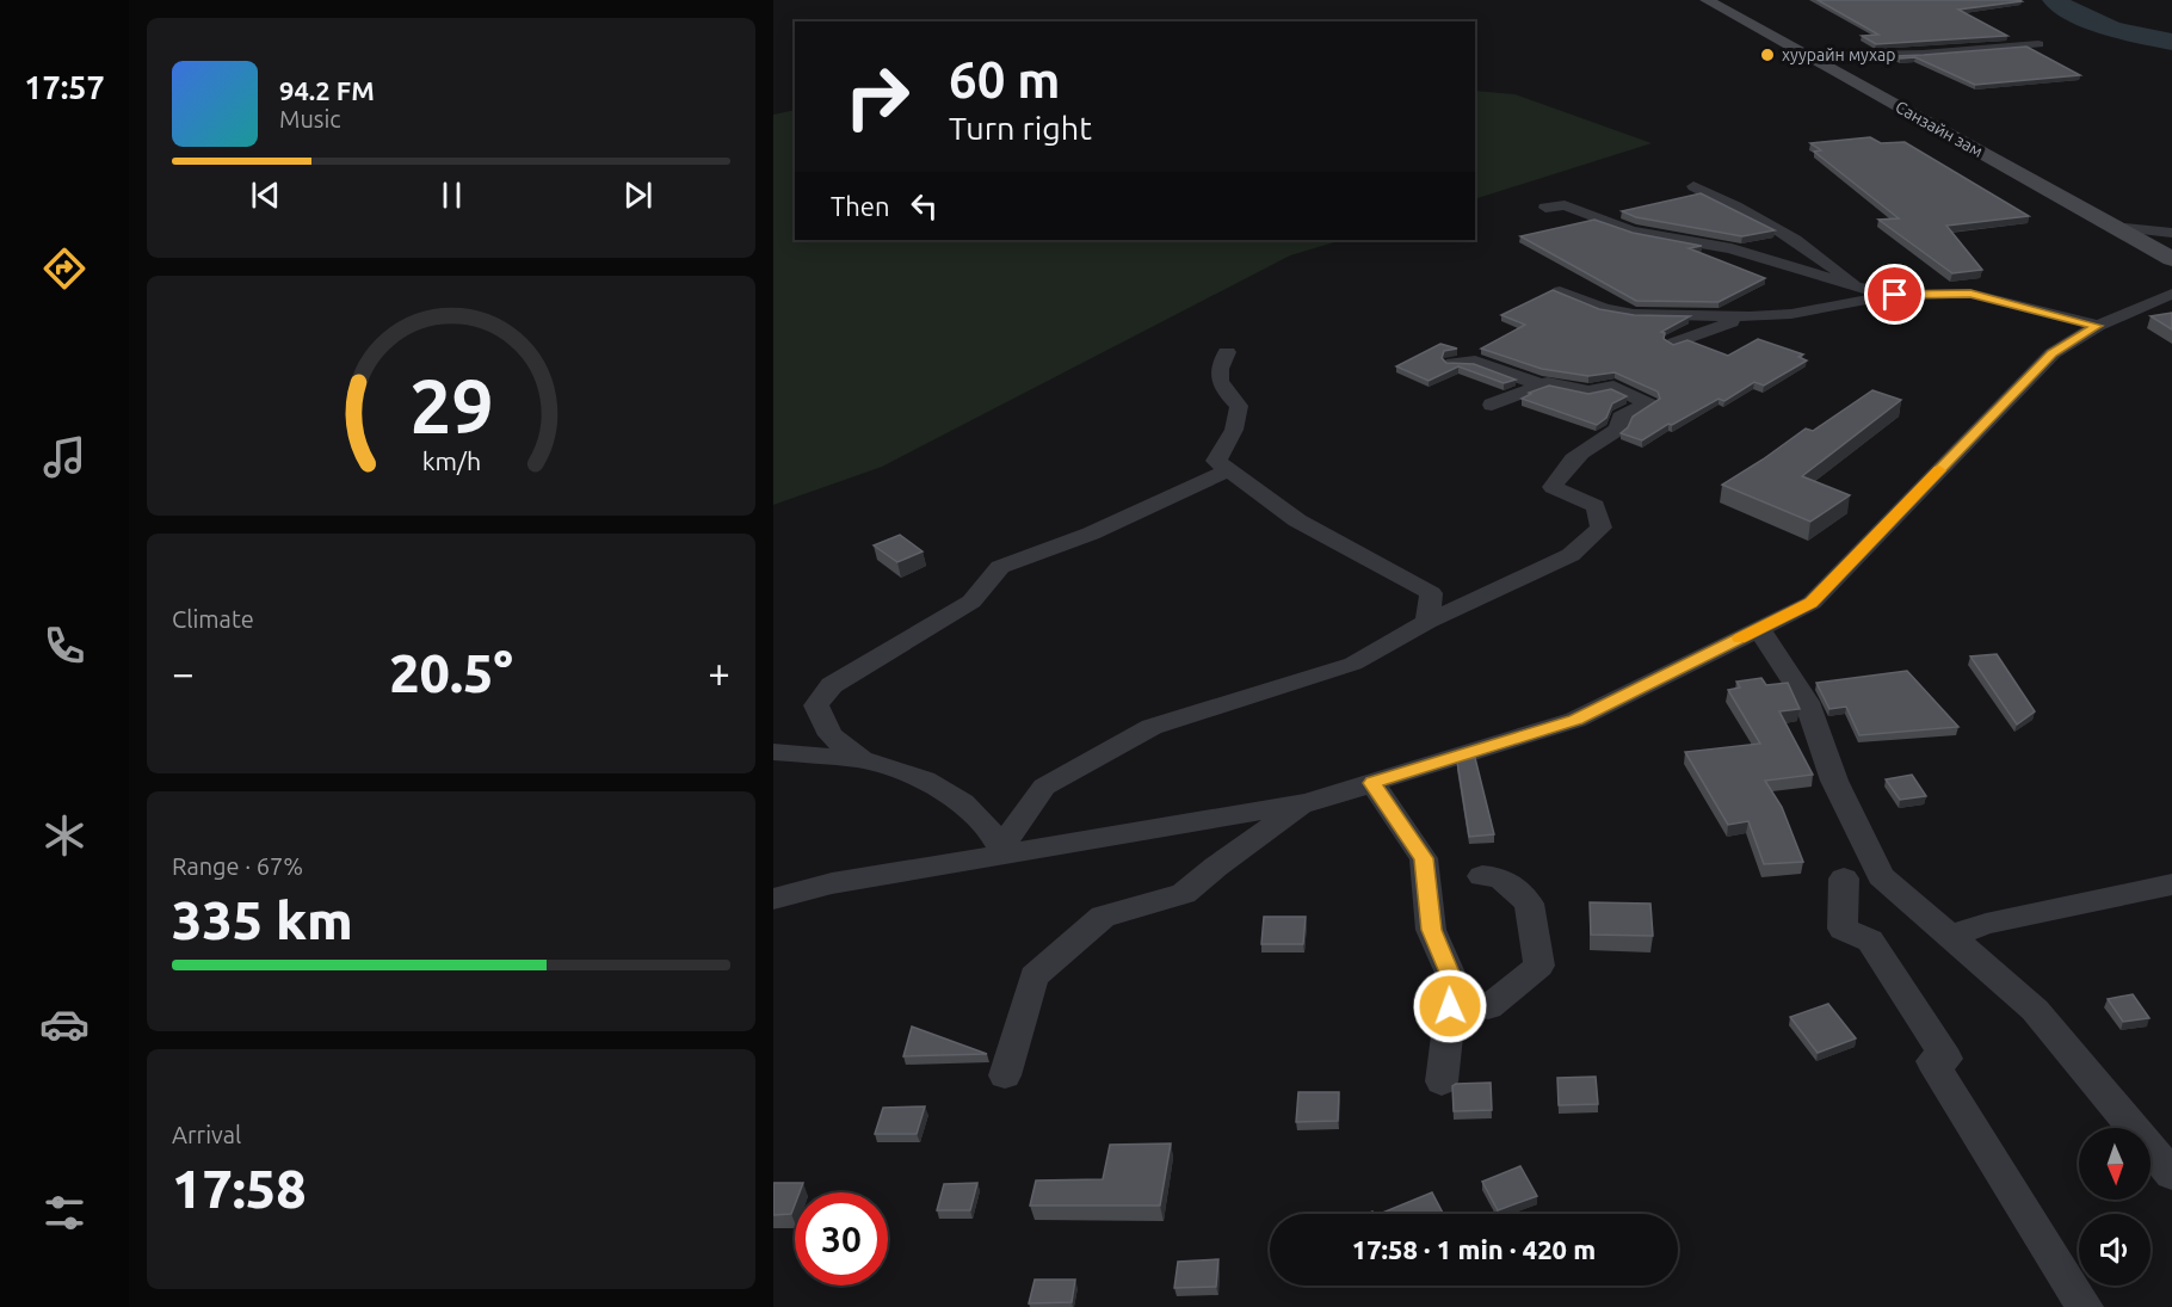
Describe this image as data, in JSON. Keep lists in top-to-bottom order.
{
  "streets": {
    "main road": ["Санзайн зам"]
  },
  "places": ["хуурайн мухар"],
  "north": "bottom",
  "page": {
    "tabs": "17:57",
    "turn": ["60 m", "Turn right"],
    "song": ["94.2 FM", "Music"],
    "then": "Then",
    "tile": [
      "Climate",
      ["Range · 67%", "335 km"],
      ["Arrival", "17:58"]
    ],
    "heat": ["−", "20.5°", "+"],
    "limit": "30",
    "trip": "17:58 · 1 min · 420 m",
    "gauge": ["29", "km/h"]
  }
}
